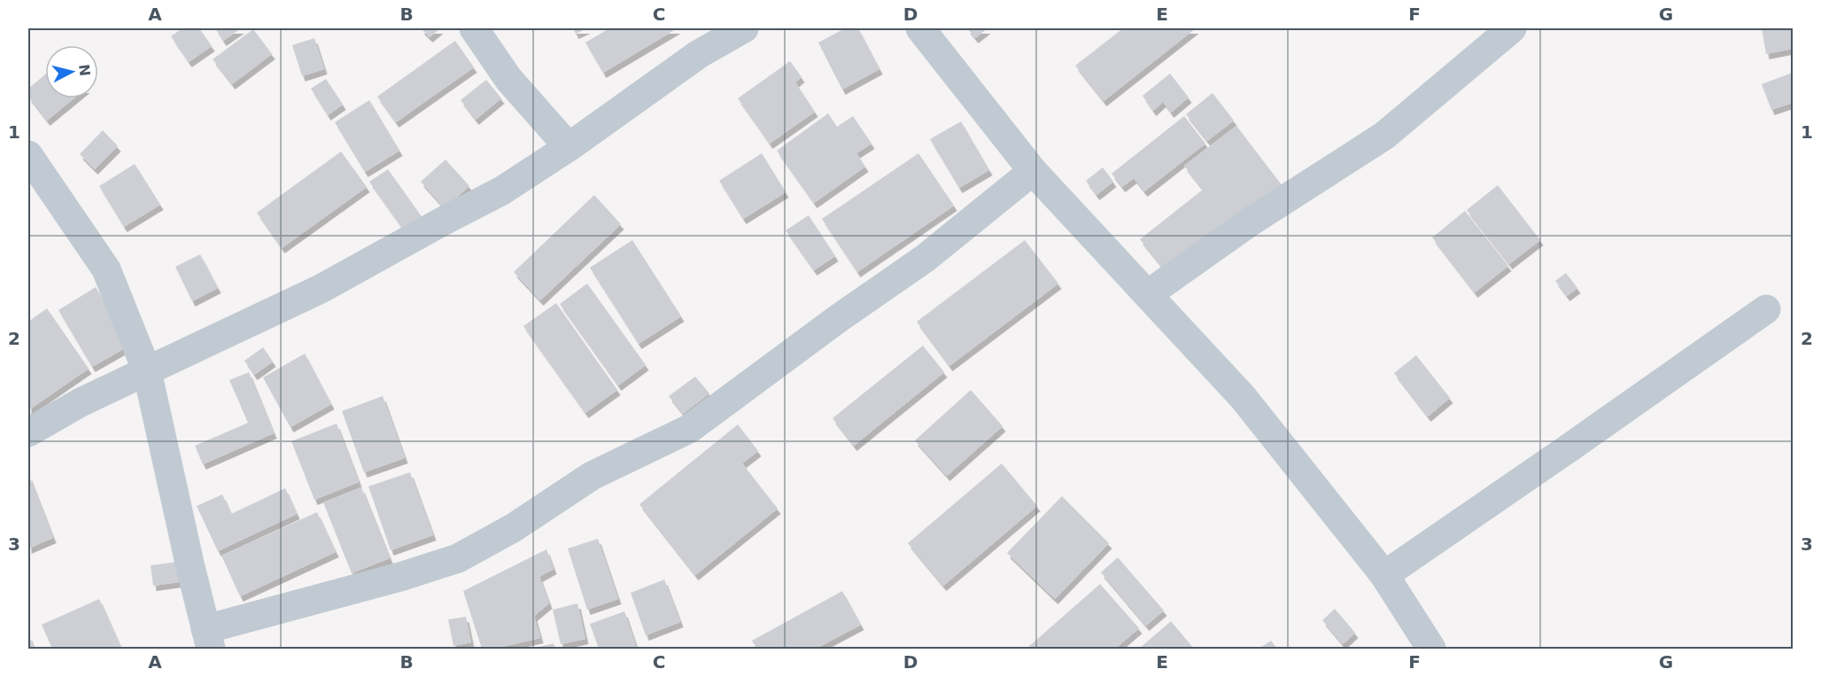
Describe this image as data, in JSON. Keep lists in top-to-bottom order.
{
  "north": "right",
  "grid": {
    "columns": [
      "A",
      "B",
      "C",
      "D",
      "E",
      "F",
      "G"
    ],
    "rows": ["1", "2", "3"]
  }
}
